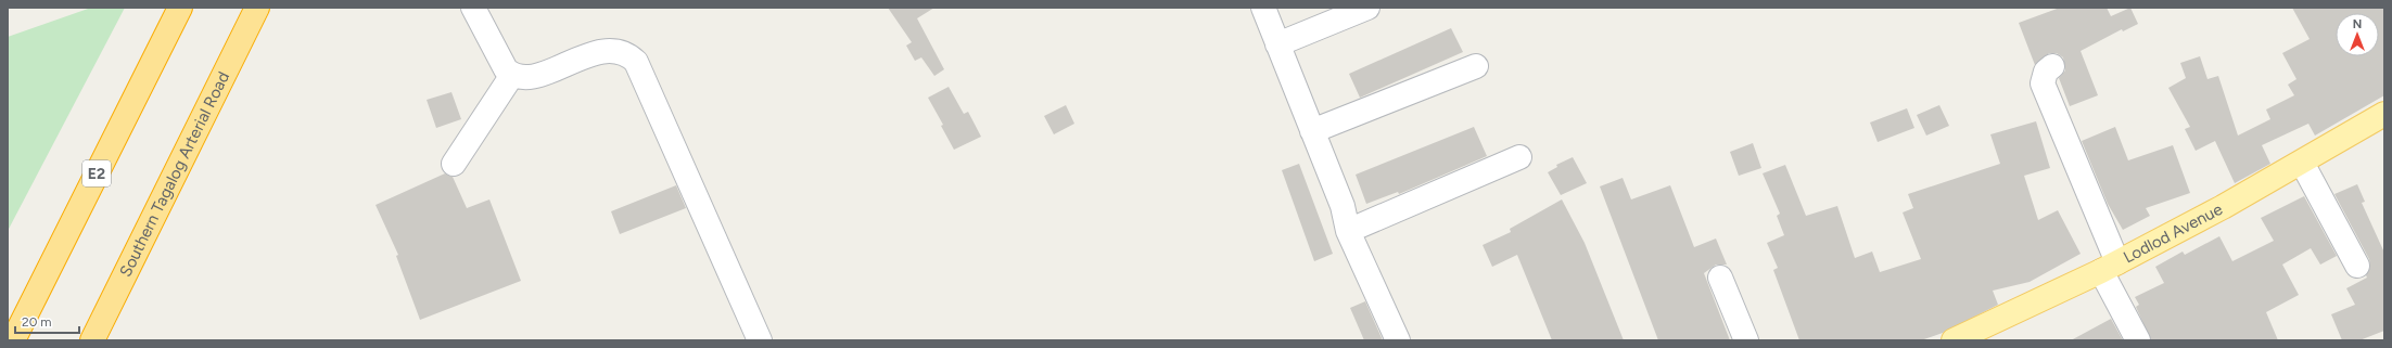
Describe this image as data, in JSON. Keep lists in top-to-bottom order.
{
  "streets": {
    "highway": ["E2", "Southern Tagalog Arterial Road"],
    "main road": ["Lodlod Avenue"]
  },
  "scale_bar": "20 m",
  "north": "top"
}
